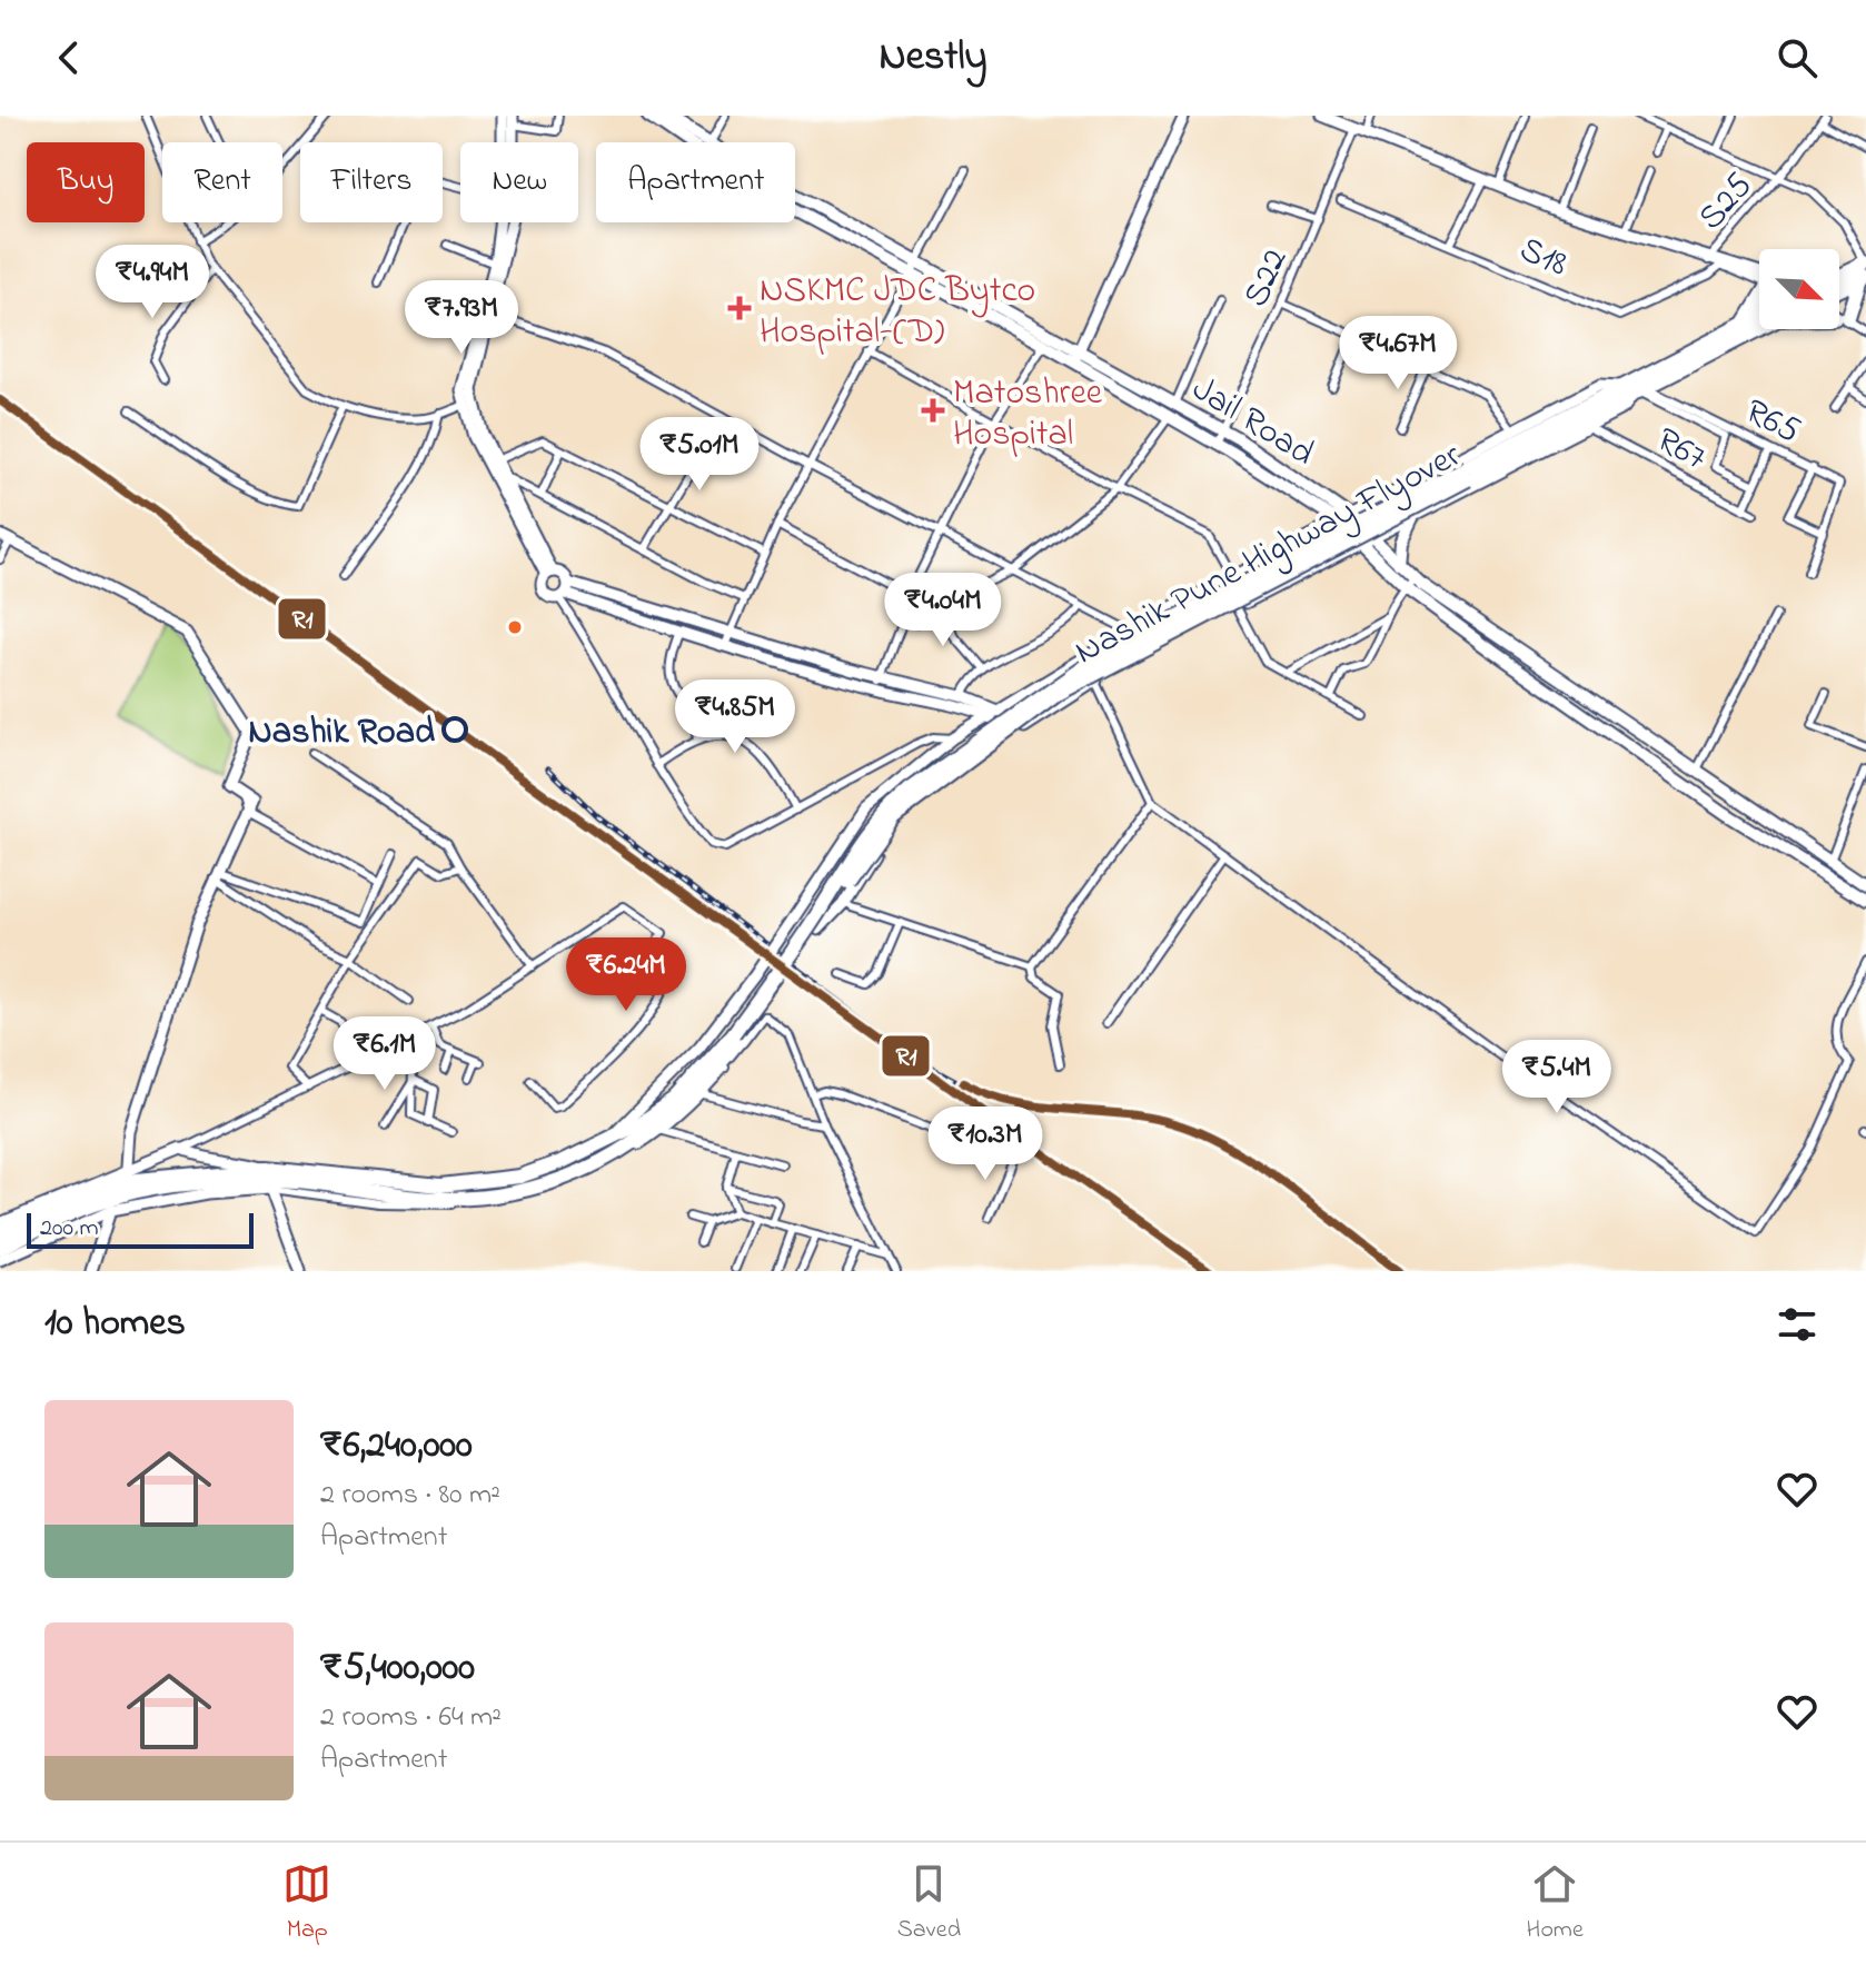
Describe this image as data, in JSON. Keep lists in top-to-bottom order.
{
  "streets": {
    "highway": ["Nashik Pune Highway Flyover"],
    "main road": ["Jail Road"],
    "street": [
      "S25",
      "S18",
      "S22",
      "R65",
      "R67"
    ]
  },
  "crossings": [
    ["S22", "Jail Road"],
    ["R65", "Nashik Pune Highway Flyover"]
  ],
  "places": {
    "health": ["NSKMC JDC Bytco Hospital-(D)", "Matoshree Hospital"],
    "other": ["Nashik Road"]
  },
  "lines": ["transit line R1"],
  "scale_bar": "200 m",
  "north": "bottom right",
  "page": {
    "header": "Nestly",
    "chip": [
      "Buy",
      "Rent",
      "Filters",
      "New",
      "Apartment"
    ],
    "price": [
      "₹4.94M",
      "₹7.93M",
      "₹4.67M",
      "₹5.01M",
      "₹4.04M",
      "₹4.85M",
      "₹6.24M",
      "₹6.1M",
      "₹5.4M",
      "₹10.3M"
    ],
    "scale": "200 m",
    "heading": "10 homes",
    "list": [
      {
        "name": "₹6,240,000",
        "note": "2 rooms · 80 m² · Apartment"
      },
      {
        "name": "₹5,400,000",
        "note": "2 rooms · 64 m² · Apartment"
      }
    ],
    "tabs": ["Map", "Saved", "Home"]
  }
}
